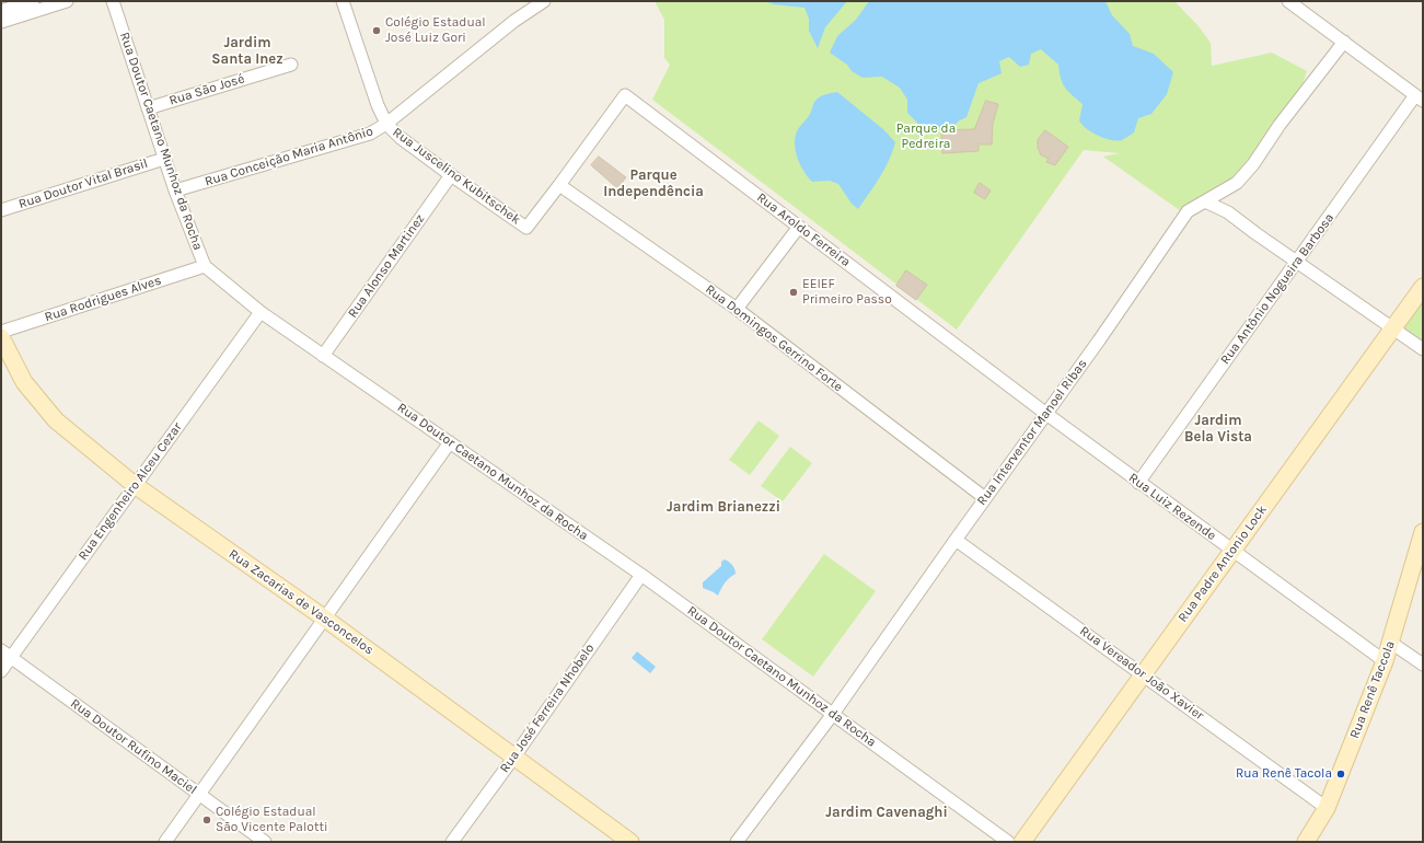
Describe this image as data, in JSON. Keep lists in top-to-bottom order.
{
  "streets": {
    "main road": ["Rua Padre Antonio Lock", "Rua Zacarias de Vasconcelos", "Rua Renê Taccola"],
    "street": [
      "Rua São José",
      "Rua Doutor Caetano Munhoz da Rocha",
      "Rua Conceição Maria Antônio",
      "Rua Juscelino Kubitschek",
      "Rua Doutor Vital Brasil",
      "Rua Aroldo Ferreira",
      "Rua Alonso Martinez",
      "Rua Antônio Nogueira Barbosa",
      "Rua Rodrigues Alves",
      "Rua Domingos Gerrino Forte",
      "Rua Interventor Manoel Ribas",
      "Rua Engenheiro Alceu Cezar",
      "Rua Luiz Rezende",
      "Rua Vereador João Xavier",
      "Rua José Ferreira Nhobelo",
      "Rua Doutor Rufino Maciel"
    ]
  },
  "crossings": [
    ["Rua São José", "Rua Doutor Caetano Munhoz da Rocha"],
    ["Rua Doutor Caetano Munhoz da Rocha", "Rua Conceição Maria Antônio"],
    ["Rua Doutor Caetano Munhoz da Rocha", "Rua Doutor Vital Brasil"],
    ["Rua Doutor Caetano Munhoz da Rocha", "Rua Alonso Martinez"],
    ["Rua Doutor Caetano Munhoz da Rocha", "Rua Rodrigues Alves"],
    ["Rua Doutor Caetano Munhoz da Rocha", "Rua Interventor Manoel Ribas"],
    ["Rua Doutor Caetano Munhoz da Rocha", "Rua Engenheiro Alceu Cezar"],
    ["Rua Doutor Caetano Munhoz da Rocha", "Rua José Ferreira Nhobelo"],
    ["Rua Conceição Maria Antônio", "Rua Juscelino Kubitschek"],
    ["Rua Juscelino Kubitschek", "Rua Aroldo Ferreira"],
    ["Rua Juscelino Kubitschek", "Rua Alonso Martinez"],
    ["Rua Juscelino Kubitschek", "Rua Domingos Gerrino Forte"],
    ["Rua Aroldo Ferreira", "Rua Domingos Gerrino Forte"],
    ["Rua Aroldo Ferreira", "Rua Interventor Manoel Ribas"],
    ["Rua Aroldo Ferreira", "Rua Luiz Rezende"],
    ["Rua Antônio Nogueira Barbosa", "Rua Luiz Rezende"],
    ["Rua Domingos Gerrino Forte", "Rua Interventor Manoel Ribas"],
    ["Rua Interventor Manoel Ribas", "Rua Luiz Rezende"],
    ["Rua Interventor Manoel Ribas", "Rua Vereador João Xavier"],
    ["Rua Engenheiro Alceu Cezar", "Rua Zacarias de Vasconcelos"],
    ["Rua Engenheiro Alceu Cezar", "Rua Doutor Rufino Maciel"],
    ["Rua Luiz Rezende", "Rua Padre Antonio Lock"],
    ["Rua Luiz Rezende", "Rua Renê Taccola"],
    ["Rua Padre Antonio Lock", "Rua Vereador João Xavier"],
    ["Rua Zacarias de Vasconcelos", "Rua José Ferreira Nhobelo"],
    ["Rua Vereador João Xavier", "Rua Renê Taccola"]
  ],
  "districts": [
    "Jardim Santa Inez",
    "Parque Independência",
    "Jardim Bela Vista",
    "Jardim Brianezzi",
    "Jardim Cavenaghi"
  ],
  "parks": ["Parque da Pedreira"],
  "places": [
    "Colégio Estadual José Luiz Gori",
    "EEIEF Primeiro Passo",
    "Rua Renê Tacola",
    "Colégio Estadual São Vicente Palotti"
  ]
}
